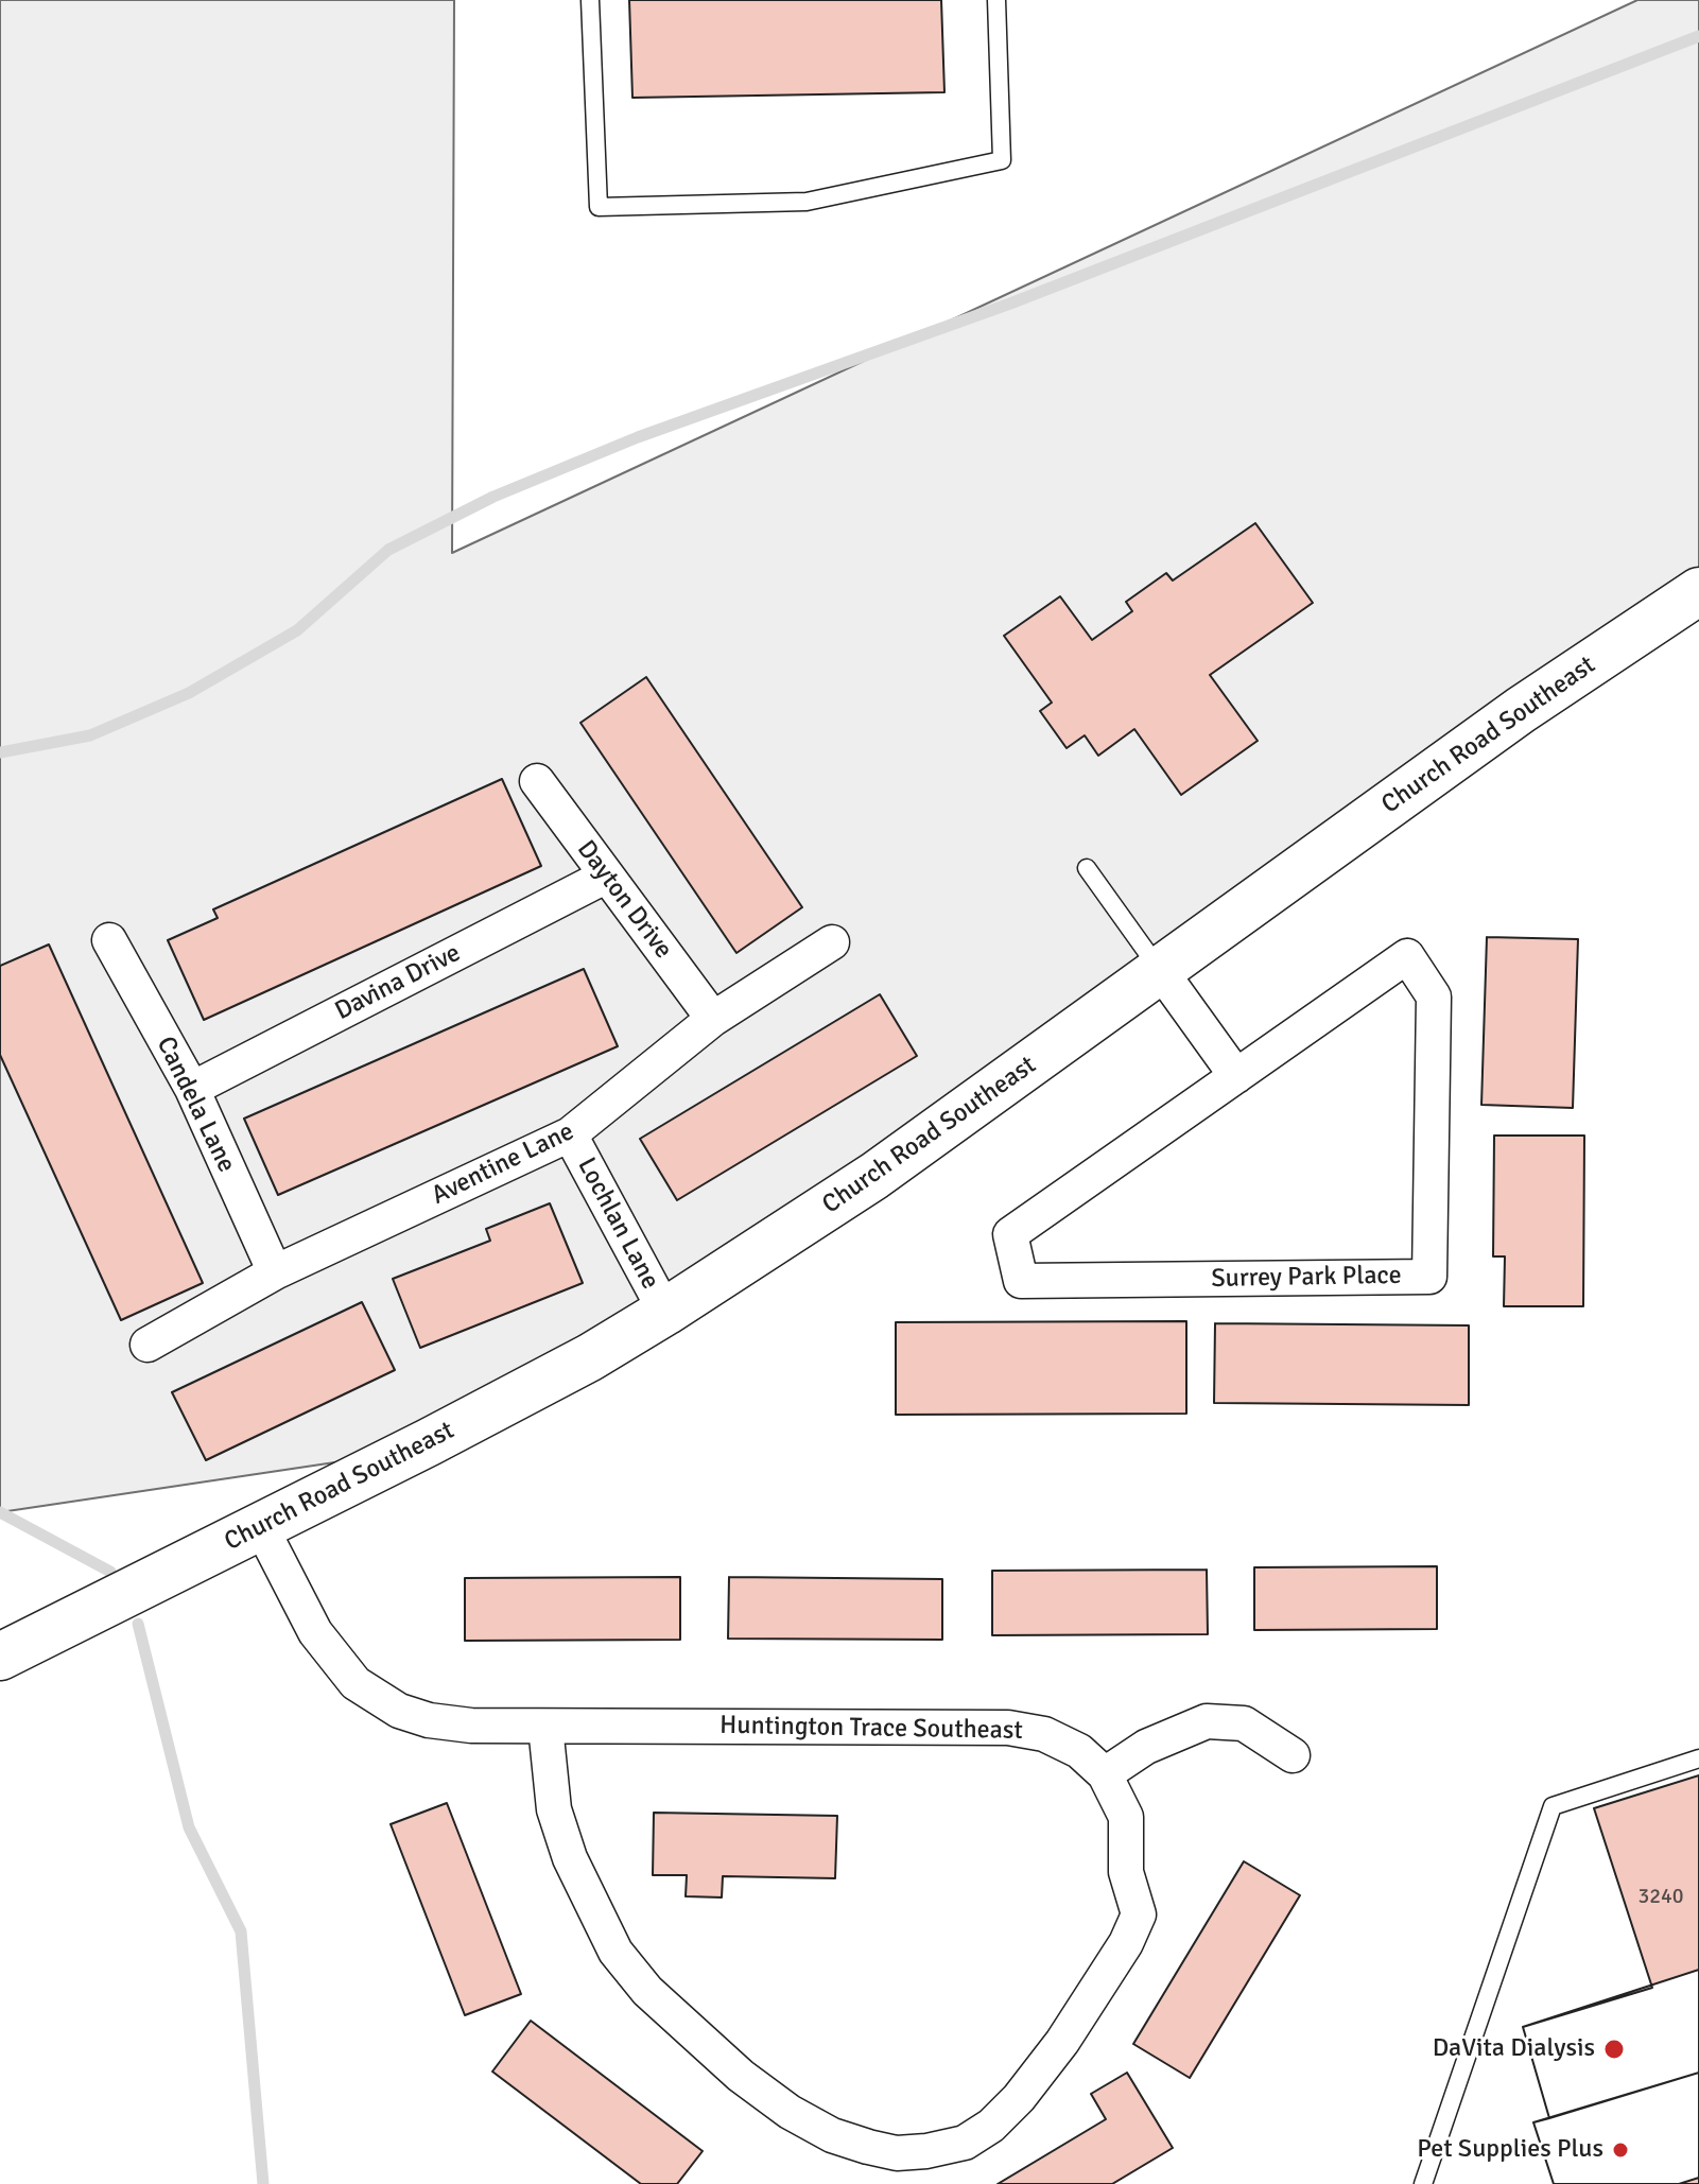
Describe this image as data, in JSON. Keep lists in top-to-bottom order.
{
  "streets": {
    "street": [
      "Church Road Southeast",
      "Dayton Drive",
      "Davina Drive",
      "Candela Lane",
      "Aventine Lane",
      "Lochlan Lane",
      "Surrey Park Place",
      "Huntington Trace Southeast"
    ]
  },
  "crossings": [
    ["Church Road Southeast", "Lochlan Lane"],
    ["Church Road Southeast", "Huntington Trace Southeast"],
    ["Dayton Drive", "Davina Drive"],
    ["Dayton Drive", "Aventine Lane"],
    ["Davina Drive", "Candela Lane"],
    ["Candela Lane", "Aventine Lane"],
    ["Aventine Lane", "Lochlan Lane"]
  ],
  "places": ["DaVita Dialysis", "Pet Supplies Plus"],
  "house_numbers": ["3240"]
}
